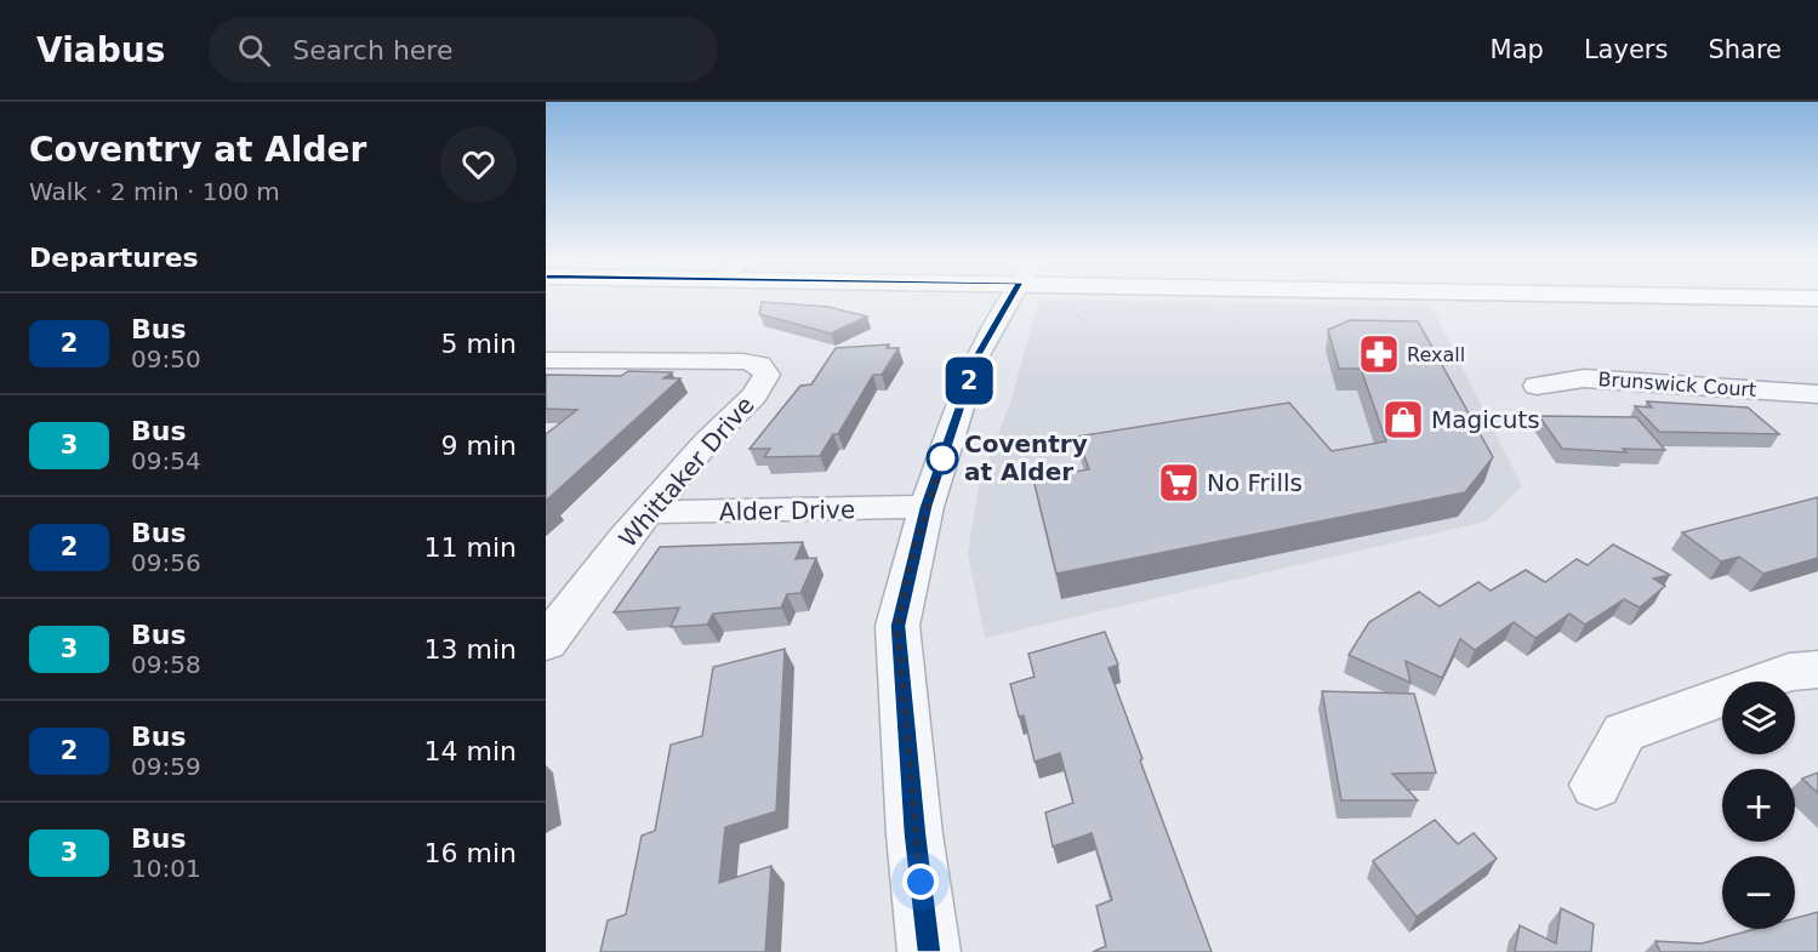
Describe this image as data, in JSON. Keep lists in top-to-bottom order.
{
  "streets": {
    "street": ["Brunswick Court", "Whittaker Drive", "Alder Drive"]
  },
  "crossings": [
    ["Whittaker Drive", "Alder Drive"]
  ],
  "places": {
    "pharmacy": ["Rexall"],
    "shop": ["Magicuts"],
    "other": ["Coventry at Alder"],
    "supermarket": ["No Frills"]
  },
  "lines": ["bus line 2"],
  "page": {
    "header": "Viabus",
    "search": "Search here",
    "nav": ["Map", "Layers", "Share"],
    "heading": [
      ["Coventry at Alder", "Walk · 2 min · 100 m"],
      "Departures"
    ],
    "on_map": "2",
    "list": [
      {
        "mark": "2",
        "name": "Bus",
        "note": "09:50",
        "value": "5 min"
      },
      {
        "mark": "3",
        "name": "Bus",
        "note": "09:54",
        "value": "9 min"
      },
      {
        "mark": "2",
        "name": "Bus",
        "note": "09:56",
        "value": "11 min"
      },
      {
        "mark": "3",
        "name": "Bus",
        "note": "09:58",
        "value": "13 min"
      },
      {
        "mark": "2",
        "name": "Bus",
        "note": "09:59",
        "value": "14 min"
      },
      {
        "mark": "3",
        "name": "Bus",
        "note": "10:01",
        "value": "16 min"
      }
    ],
    "map_buttons": ["+", "−"]
  }
}
